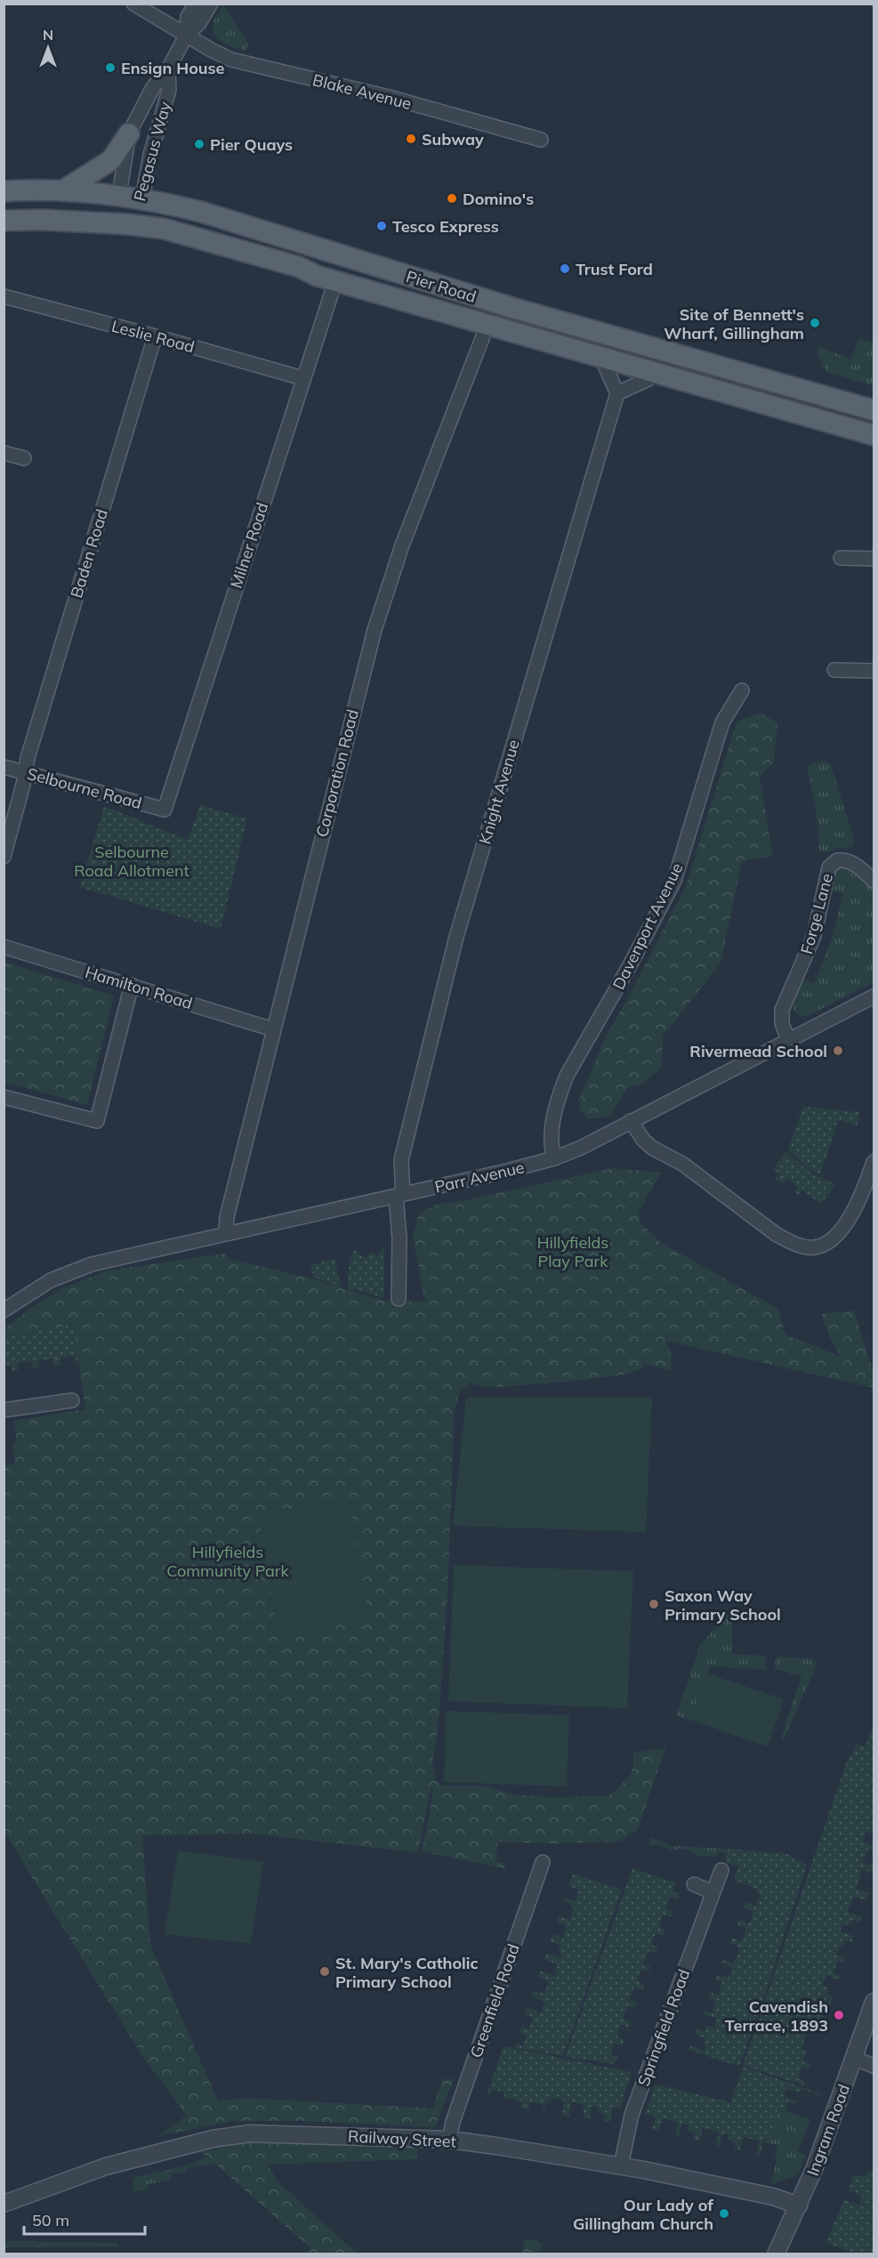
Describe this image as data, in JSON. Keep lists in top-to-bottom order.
{
  "streets": {
    "main road": ["Pegasus Way", "Pier Road"],
    "street": [
      "Blake Avenue",
      "Leslie Road",
      "Milner Road",
      "Baden Road",
      "Corporation Road",
      "Selbourne Road",
      "Knight Avenue",
      "Forge Lane",
      "Davenport Avenue",
      "Hamilton Road",
      "Parr Avenue",
      "Greenfield Road",
      "Springfield Road",
      "Ingram Road",
      "Railway Street"
    ]
  },
  "crossings": [
    ["Blake Avenue", "Pegasus Way"],
    ["Pegasus Way", "Pier Road"],
    ["Pier Road", "Milner Road"],
    ["Pier Road", "Corporation Road"],
    ["Leslie Road", "Milner Road"],
    ["Leslie Road", "Baden Road"],
    ["Milner Road", "Selbourne Road"],
    ["Baden Road", "Selbourne Road"],
    ["Corporation Road", "Hamilton Road"],
    ["Corporation Road", "Parr Avenue"],
    ["Knight Avenue", "Parr Avenue"],
    ["Davenport Avenue", "Parr Avenue"],
    ["Greenfield Road", "Railway Street"],
    ["Springfield Road", "Railway Street"],
    ["Ingram Road", "Railway Street"]
  ],
  "parks": ["Selbourne Road Allotment", "Hillyfields Play Park", "Hillyfields Community Park"],
  "places": [
    "Ensign House",
    "Subway",
    "Pier Quays",
    "Domino's",
    "Tesco Express",
    "Trust Ford",
    "Site of Bennett's Wharf, Gillingham",
    "Rivermead School",
    "Saxon Way Primary School",
    "St. Mary's Catholic Primary School",
    "Cavendish Terrace, 1893",
    "Our Lady of Gillingham Church"
  ],
  "scale_bar": "50 m",
  "north": "top"
}
